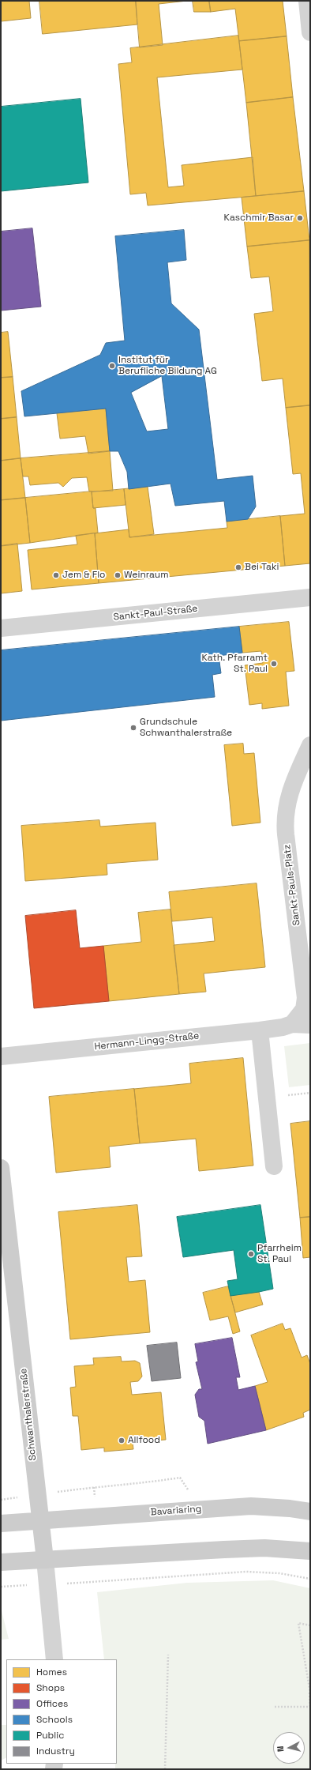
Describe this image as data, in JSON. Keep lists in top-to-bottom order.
{
  "streets": {
    "main road": ["Schwanthalerstraße", "Bavariaring"],
    "street": ["Sankt-Paul-Straße", "Sankt-Pauls-Platz", "Hermann-Lingg-Straße"]
  },
  "crossings": [
    ["Sankt-Pauls-Platz", "Hermann-Lingg-Straße"],
    ["Schwanthalerstraße", "Bavariaring"]
  ],
  "places": [
    "Kaschmir Basar",
    "Institut für Berufliche Bildung AG",
    "Bei Taki",
    "Jem & Flo",
    "Weinraum",
    "Kath. Pfarramt St. Paul",
    "Grundschule Schwanthalerstraße",
    "Pfarrheim St. Paul",
    "Allfood"
  ],
  "legend": [
    "Homes",
    "Shops",
    "Offices",
    "Schools",
    "Public",
    "Industry"
  ],
  "north": "left"
}
